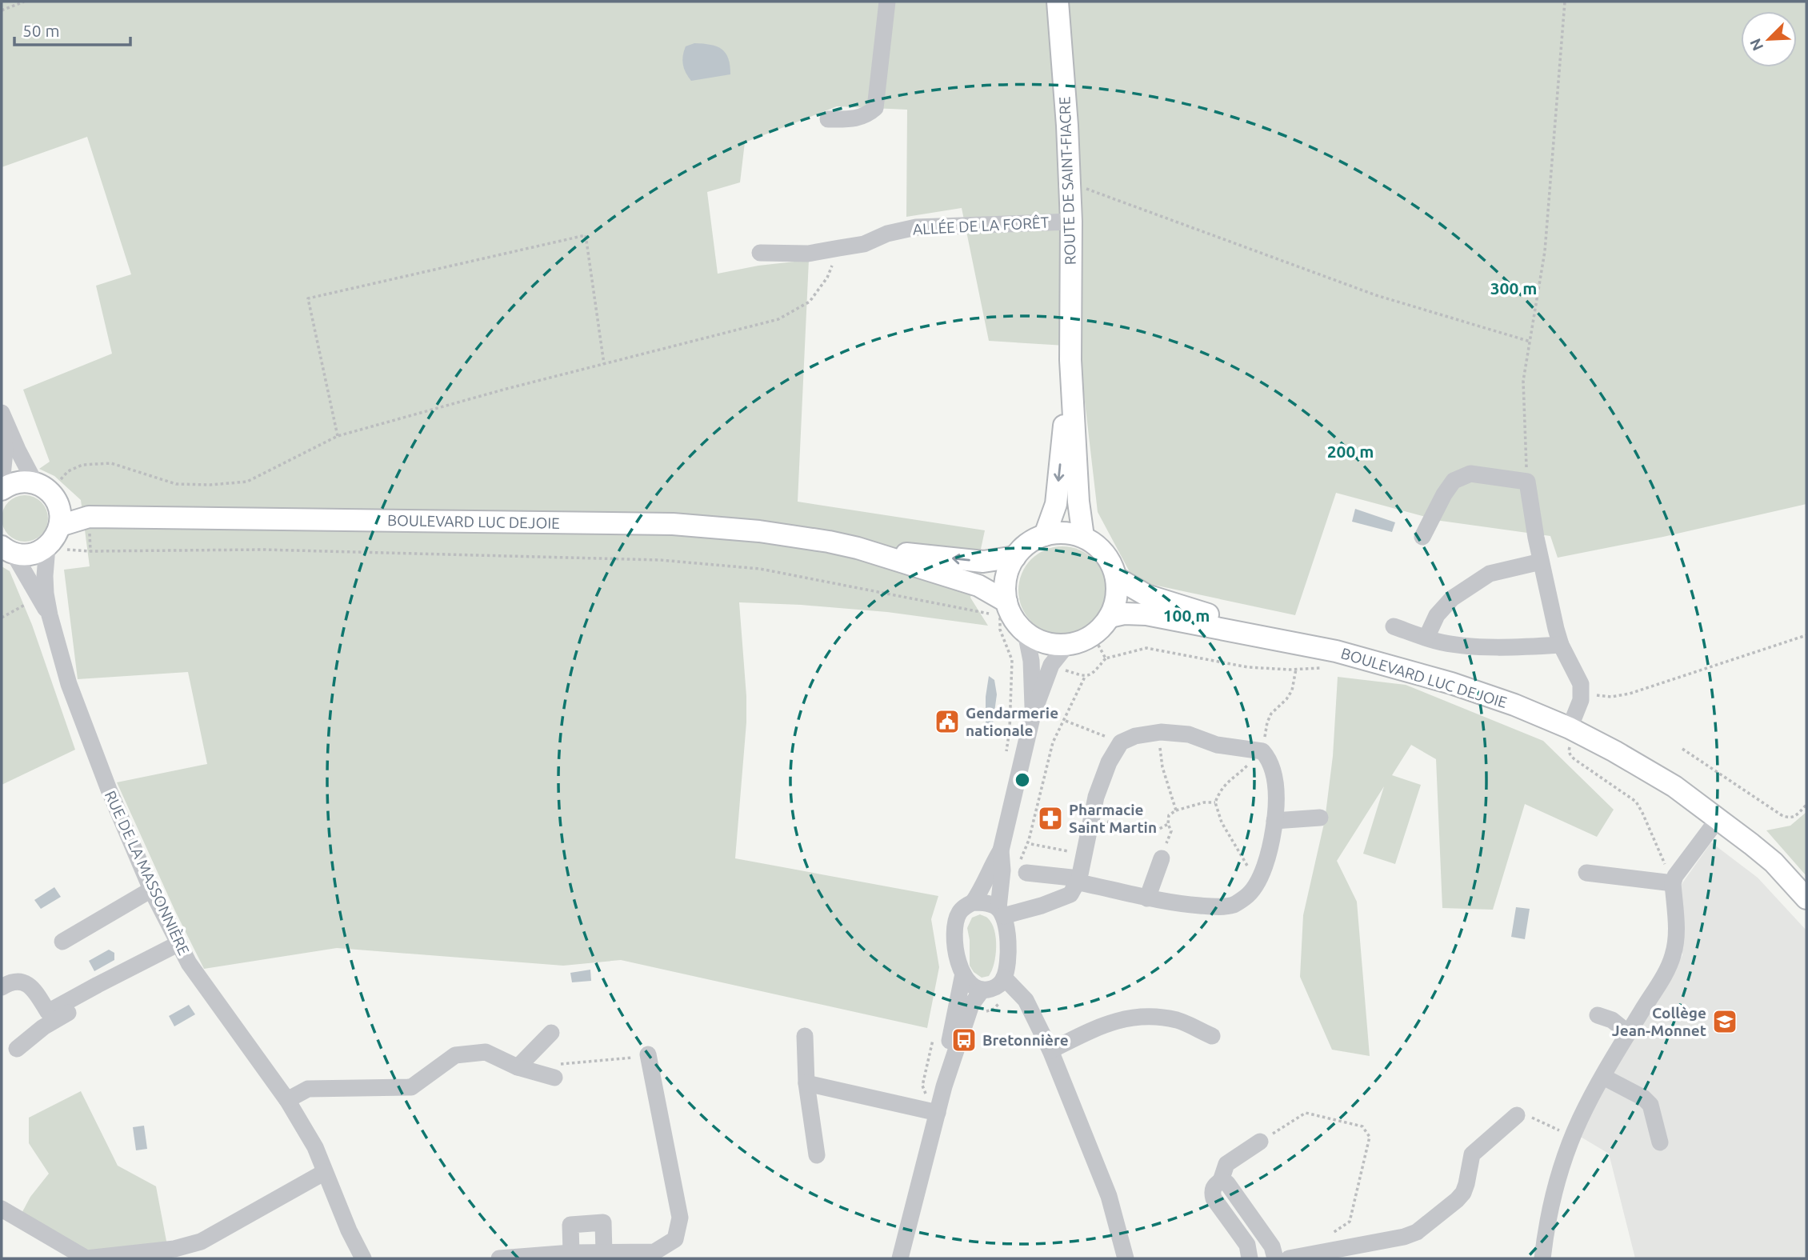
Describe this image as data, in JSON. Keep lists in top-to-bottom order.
{
  "streets": {
    "main road": ["ROUTE DE SAINT-FIACRE", "BOULEVARD LUC DEJOIE"],
    "street": ["ALLÉE DE LA FORÊT", "RUE DE LA MASSONNIÈRE"]
  },
  "crossings": [
    ["ROUTE DE SAINT-FIACRE", "ALLÉE DE LA FORÊT"],
    ["ROUTE DE SAINT-FIACRE", "BOULEVARD LUC DEJOIE"],
    ["BOULEVARD LUC DEJOIE", "RUE DE LA MASSONNIÈRE"]
  ],
  "places": {
    "public building": ["Gendarmerie nationale"],
    "pharmacy": ["Pharmacie Saint Martin"],
    "school or university": ["Collège Jean-Monnet"],
    "bus stop": ["Bretonnière"]
  },
  "scale_bar": "50 m",
  "north": "bottom left",
  "rings": ["300 m", "200 m", "100 m"]
}
